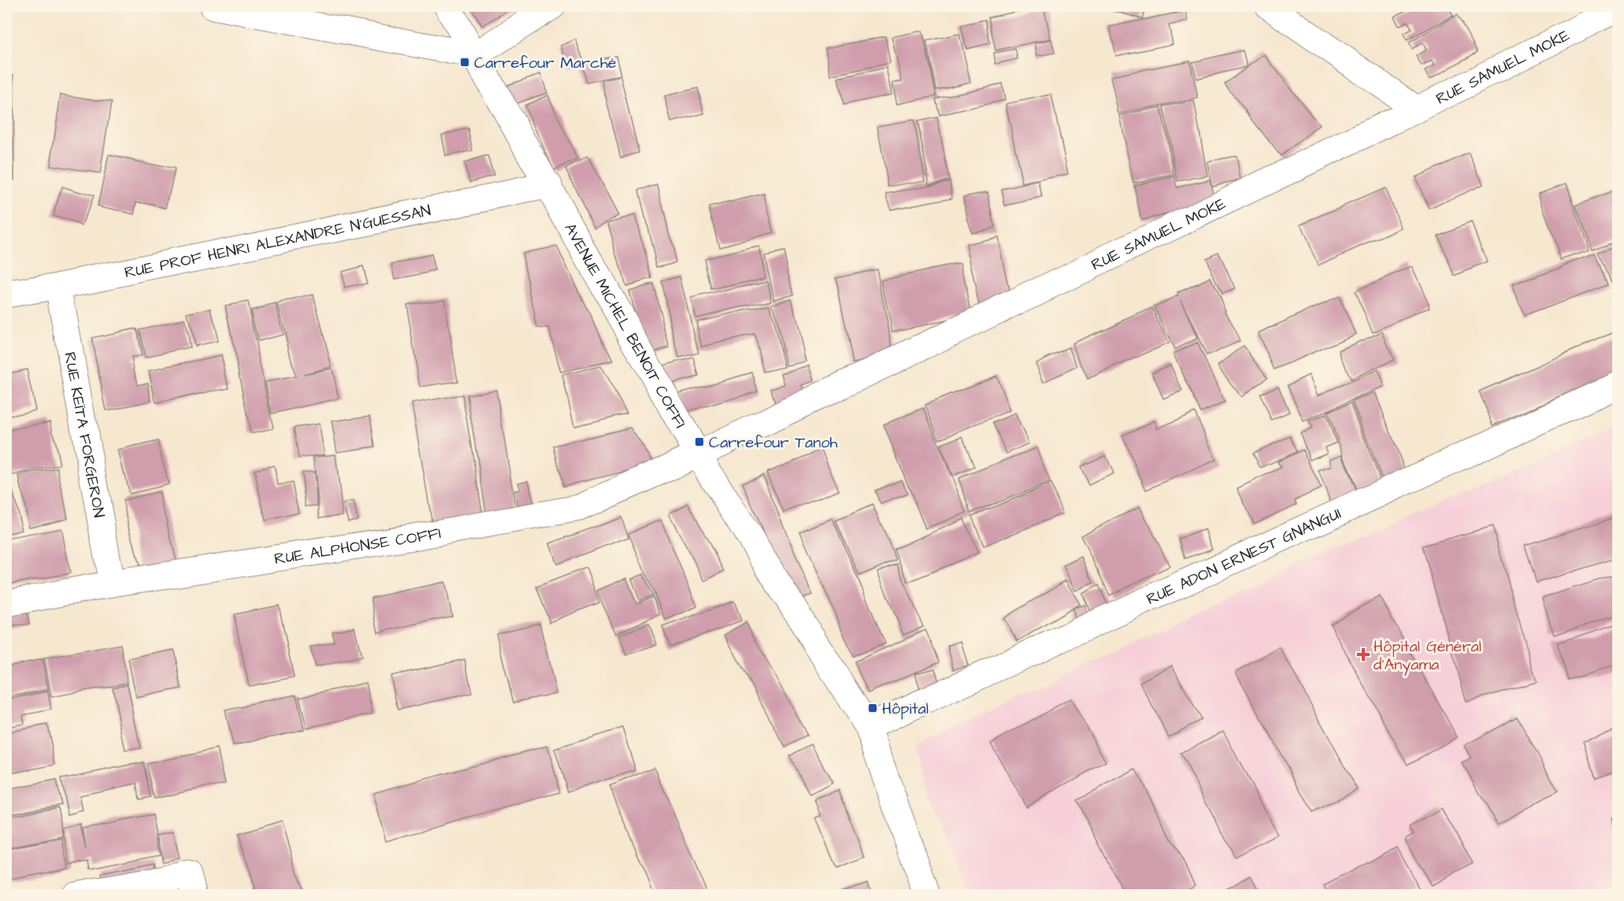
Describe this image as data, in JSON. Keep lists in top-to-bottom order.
{
  "streets": {
    "street": [
      "RUE SAMUEL MOKE",
      "RUE PROF HENRI ALEXANDRE N'GUESSAN",
      "AVENUE MICHEL BENOIT COFFI",
      "RUE KEÏTA FORGERON",
      "RUE ALPHONSE COFFI",
      "RUE ADON ERNEST GNANGUI"
    ]
  },
  "crossings": [
    ["RUE SAMUEL MOKE", "AVENUE MICHEL BENOIT COFFI"],
    ["RUE SAMUEL MOKE", "RUE ALPHONSE COFFI"],
    ["RUE PROF HENRI ALEXANDRE N'GUESSAN", "AVENUE MICHEL BENOIT COFFI"],
    ["RUE PROF HENRI ALEXANDRE N'GUESSAN", "RUE KEÏTA FORGERON"],
    ["AVENUE MICHEL BENOIT COFFI", "RUE ALPHONSE COFFI"],
    ["AVENUE MICHEL BENOIT COFFI", "RUE ADON ERNEST GNANGUI"],
    ["RUE KEÏTA FORGERON", "RUE ALPHONSE COFFI"]
  ],
  "places": {
    "transit": ["Carrefour Marché", "Carrefour Tanoh", "Hôpital"],
    "health": ["Hôpital Général d'Anyama"]
  }
}
